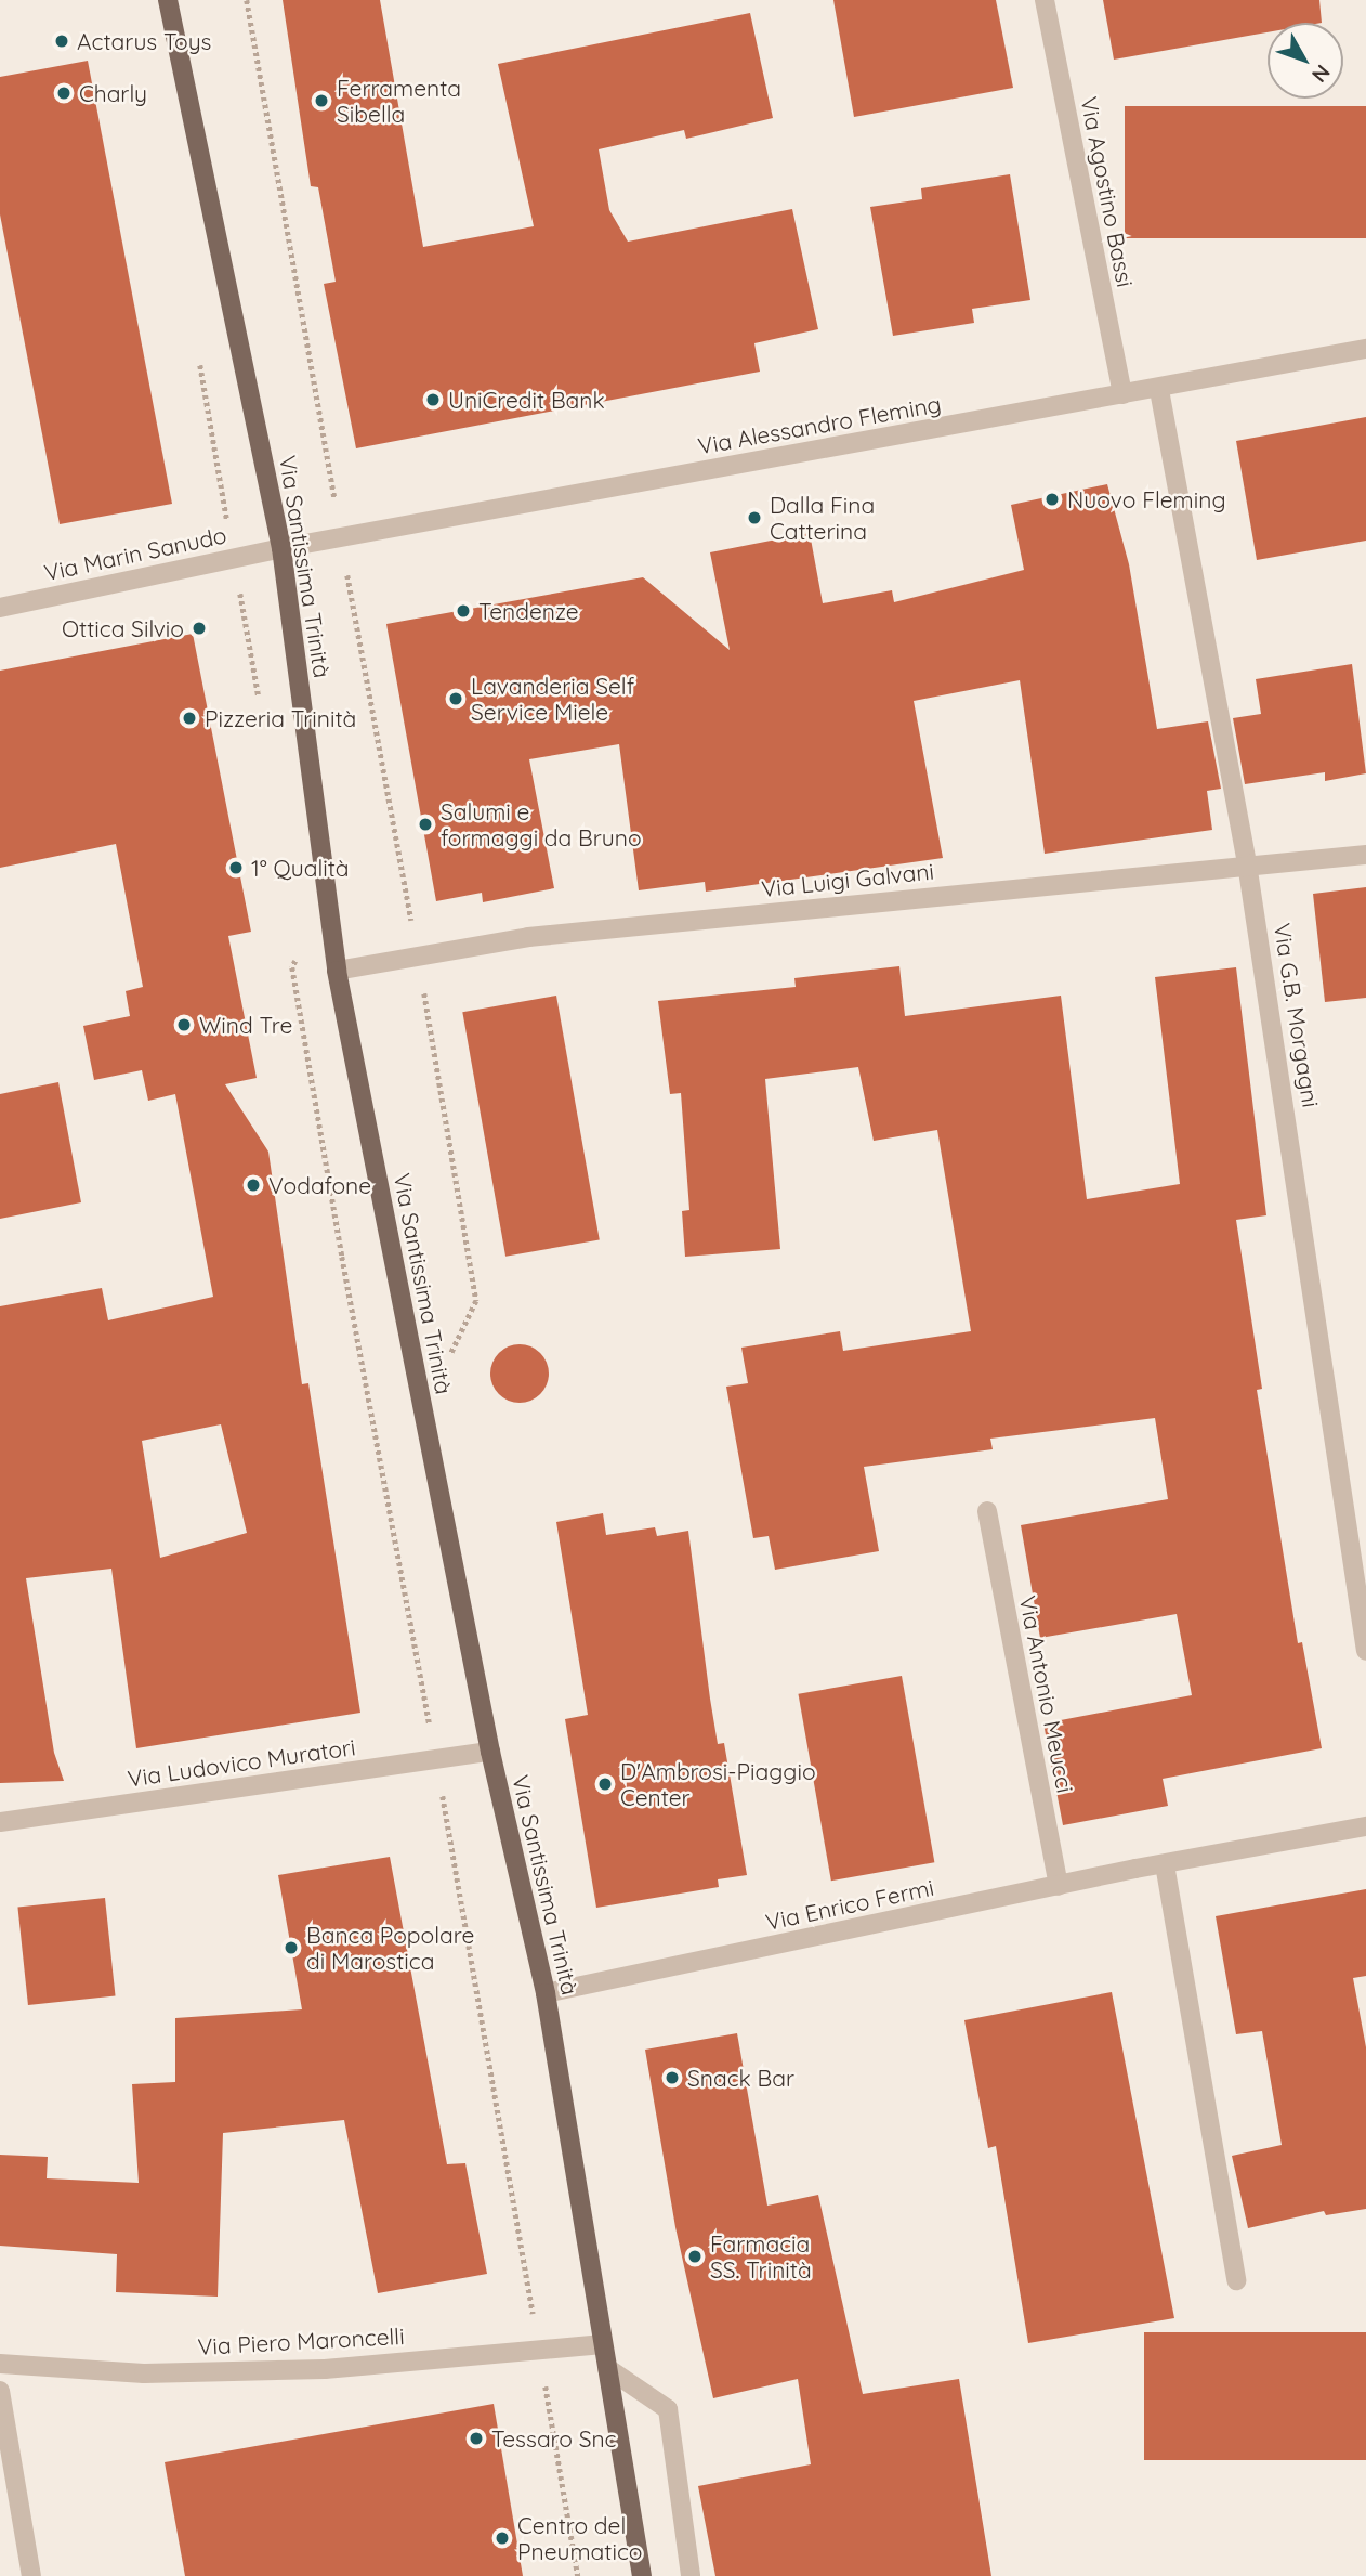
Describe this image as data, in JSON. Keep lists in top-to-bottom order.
{
  "streets": {
    "main road": ["Via Santissima Trinità"],
    "street": [
      "Via Agostino Bassi",
      "Via Alessandro Fleming",
      "Via Marin Sanudo",
      "Via Luigi Galvani",
      "Via G.B. Morgagni",
      "Via Antonio Meucci",
      "Via Ludovico Muratori",
      "Via Enrico Fermi",
      "Via Piero Maroncelli"
    ]
  },
  "crossings": [
    ["Via Agostino Bassi", "Via Alessandro Fleming"],
    ["Via Alessandro Fleming", "Via Marin Sanudo"],
    ["Via Alessandro Fleming", "Via Santissima Trinità"],
    ["Via Alessandro Fleming", "Via G.B. Morgagni"],
    ["Via Marin Sanudo", "Via Santissima Trinità"],
    ["Via Santissima Trinità", "Via Luigi Galvani"],
    ["Via Santissima Trinità", "Via Ludovico Muratori"],
    ["Via Santissima Trinità", "Via Enrico Fermi"],
    ["Via Santissima Trinità", "Via Piero Maroncelli"],
    ["Via Luigi Galvani", "Via G.B. Morgagni"],
    ["Via Antonio Meucci", "Via Enrico Fermi"]
  ],
  "places": [
    "Actarus Toys",
    "Charly",
    "Ferramenta Sibella",
    "UniCredit Bank",
    "Nuovo Fleming",
    "Dalla Fina Catterina",
    "Tendenze",
    "Ottica Silvio",
    "Lavanderia Self Service Miele",
    "Pizzeria Trinità",
    "Salumi e formaggi da Bruno",
    "1° Qualità",
    "Wind Tre",
    "Vodafone",
    "D'Ambrosi-Piaggio Center",
    "Banca Popolare di Marostica",
    "Snack Bar",
    "Farmacia SS. Trinità",
    "Tessaro Snc",
    "Centro del Pneumatico"
  ],
  "north": "bottom right"
}
